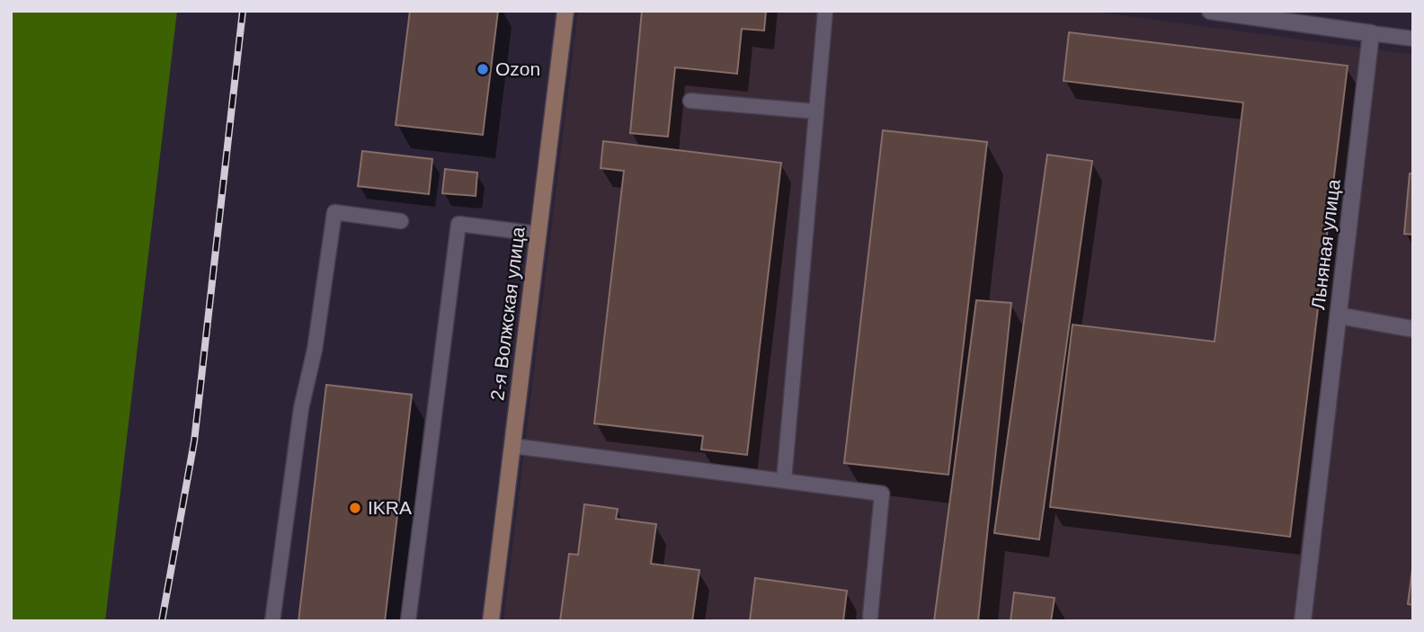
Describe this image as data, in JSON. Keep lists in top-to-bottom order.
{
  "streets": {
    "street": ["Льняная улица", "2-я Волжская улица"]
  },
  "places": ["Ozon", "IKRA"]
}
